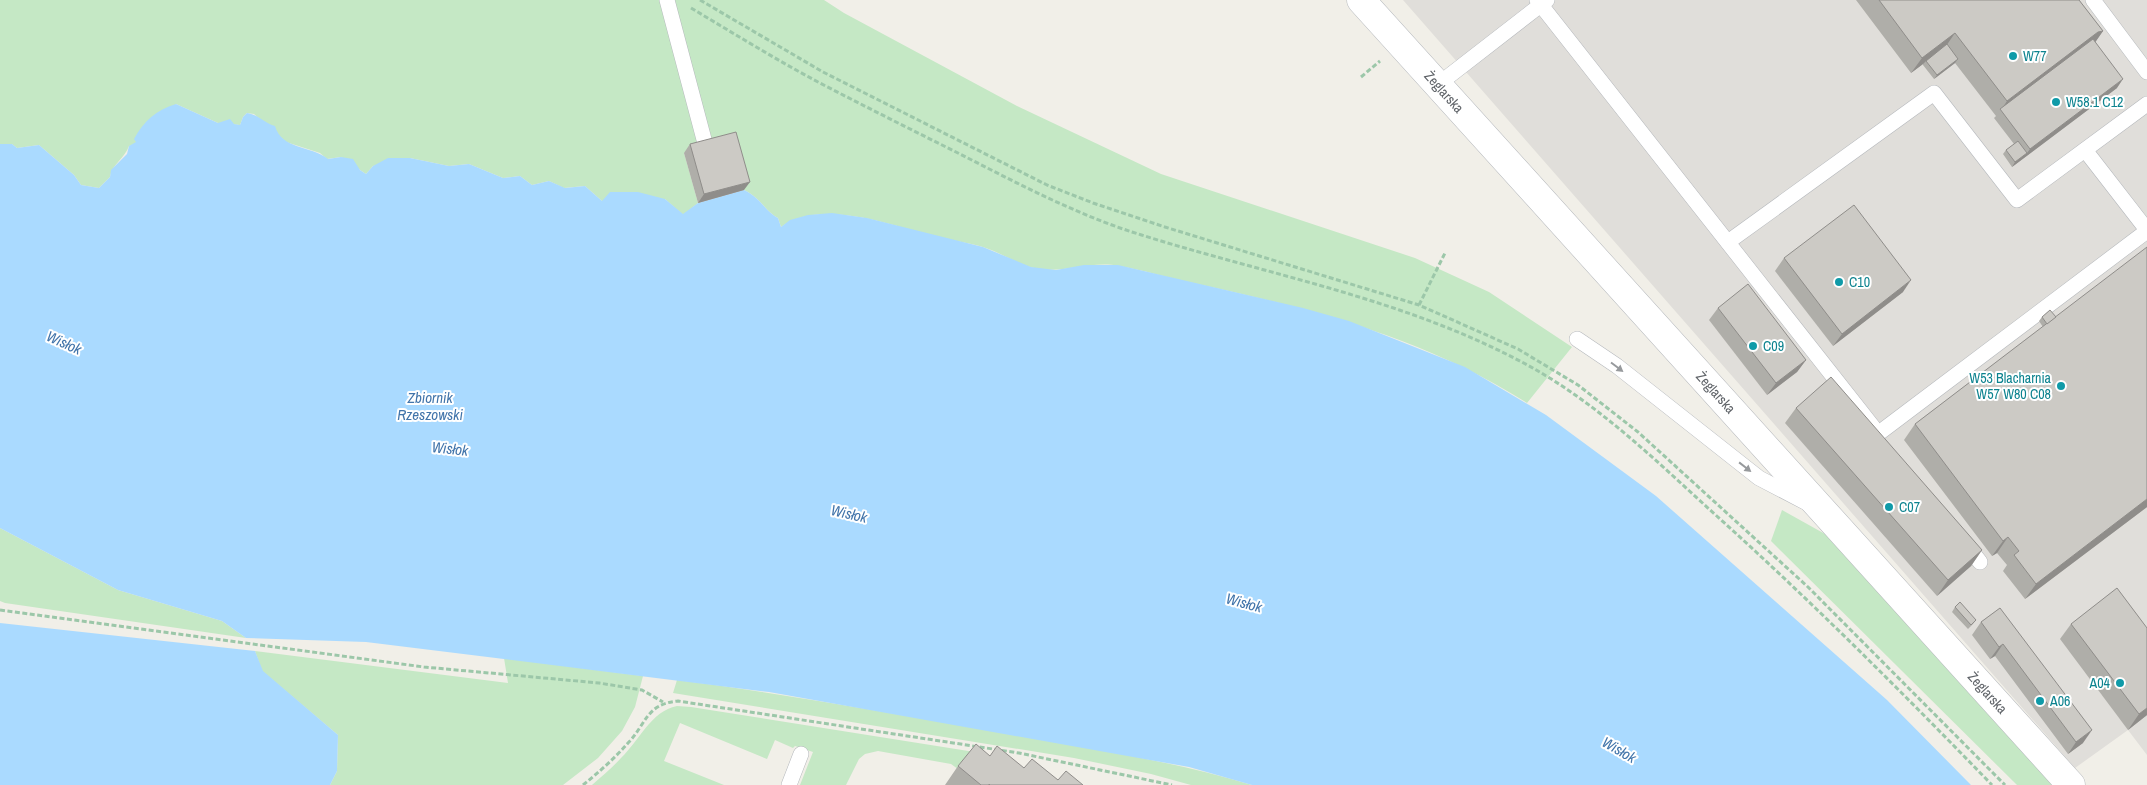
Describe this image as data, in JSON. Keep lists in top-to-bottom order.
{
  "streets": {
    "street": ["Żeglarska"]
  },
  "water": ["Wisłok", "Zbiornik Rzeszowski"],
  "places": [
    "W77",
    "W58.1 C12",
    "C10",
    "C09",
    "W53 Blacharnia W57 W80 C08",
    "C07",
    "A04",
    "A06"
  ]
}
